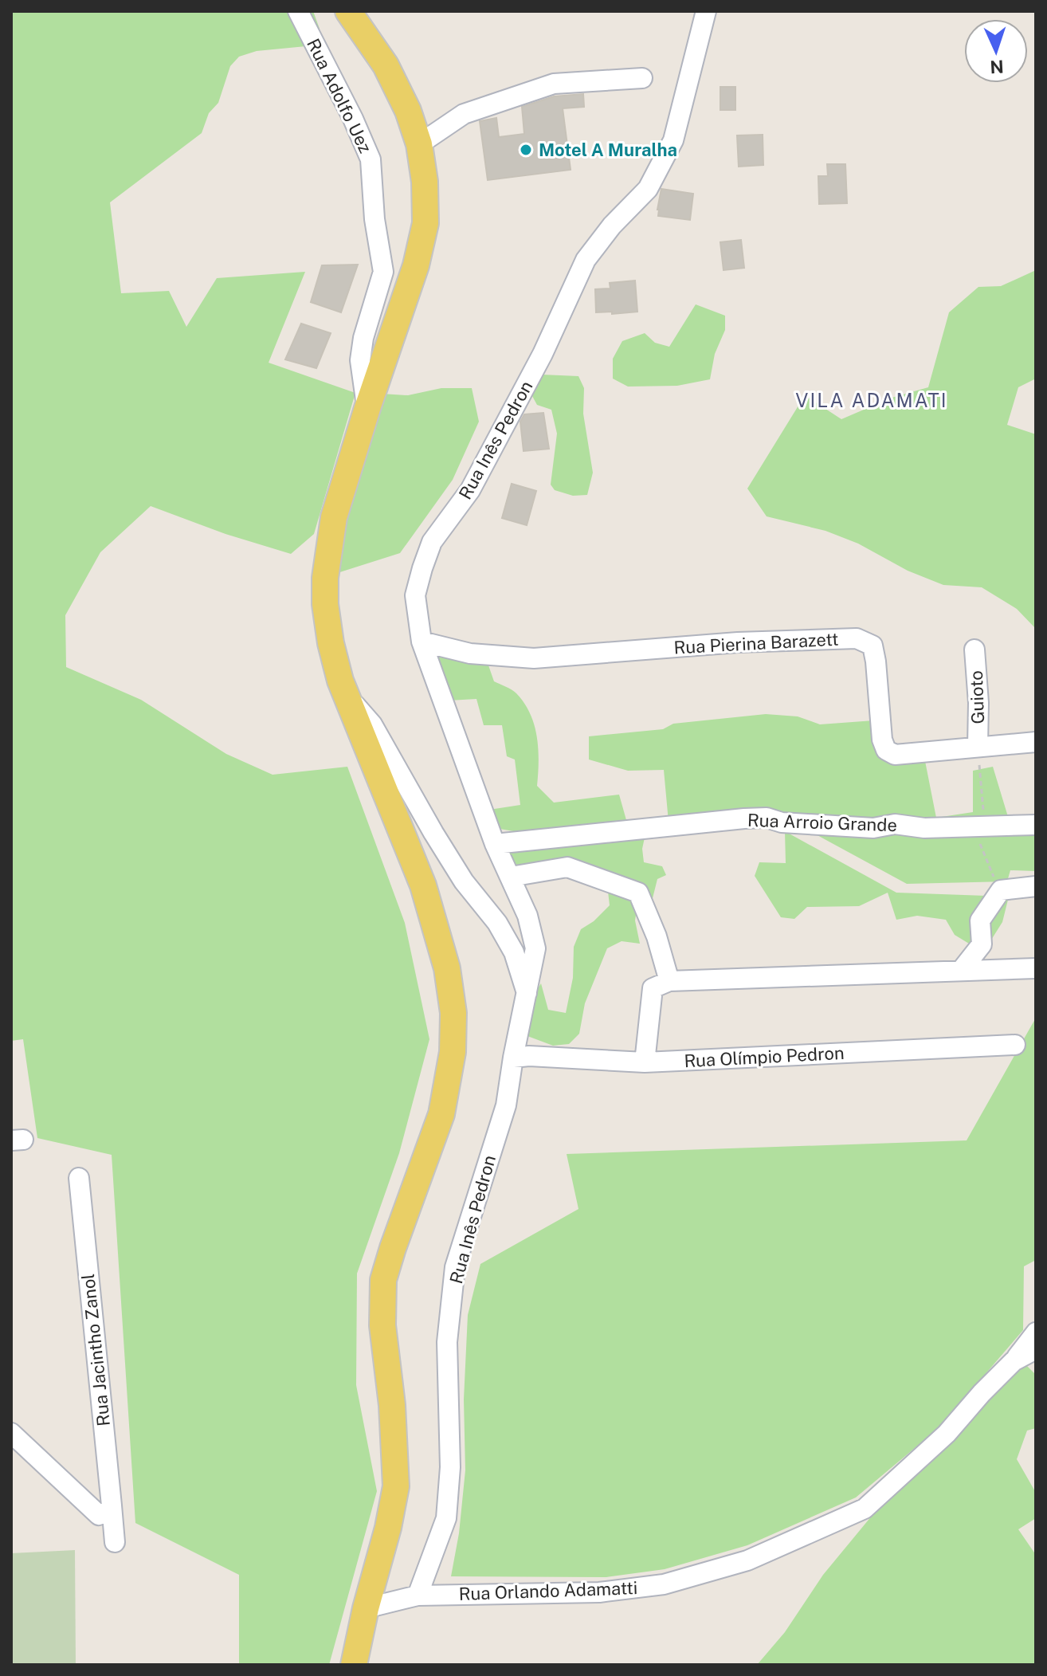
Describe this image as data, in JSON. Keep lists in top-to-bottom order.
{
  "streets": {
    "street": [
      "Rua Adolfo Uez",
      "Rua Inês Pedron",
      "Rua Pierina Barazett",
      "Guioto",
      "Rua Arroio Grande",
      "Rua Olímpio Pedron",
      "Rua Jacintho Zanol",
      "Rua Orlando Adamatti"
    ]
  },
  "crossings": [
    ["Rua Inês Pedron", "Rua Pierina Barazett"],
    ["Rua Inês Pedron", "Rua Arroio Grande"],
    ["Rua Inês Pedron", "Rua Olímpio Pedron"],
    ["Rua Inês Pedron", "Rua Orlando Adamatti"],
    ["Rua Pierina Barazett", "Guioto"]
  ],
  "districts": ["VILA ADAMATI"],
  "places": ["Motel A Muralha"],
  "north": "bottom"
}
